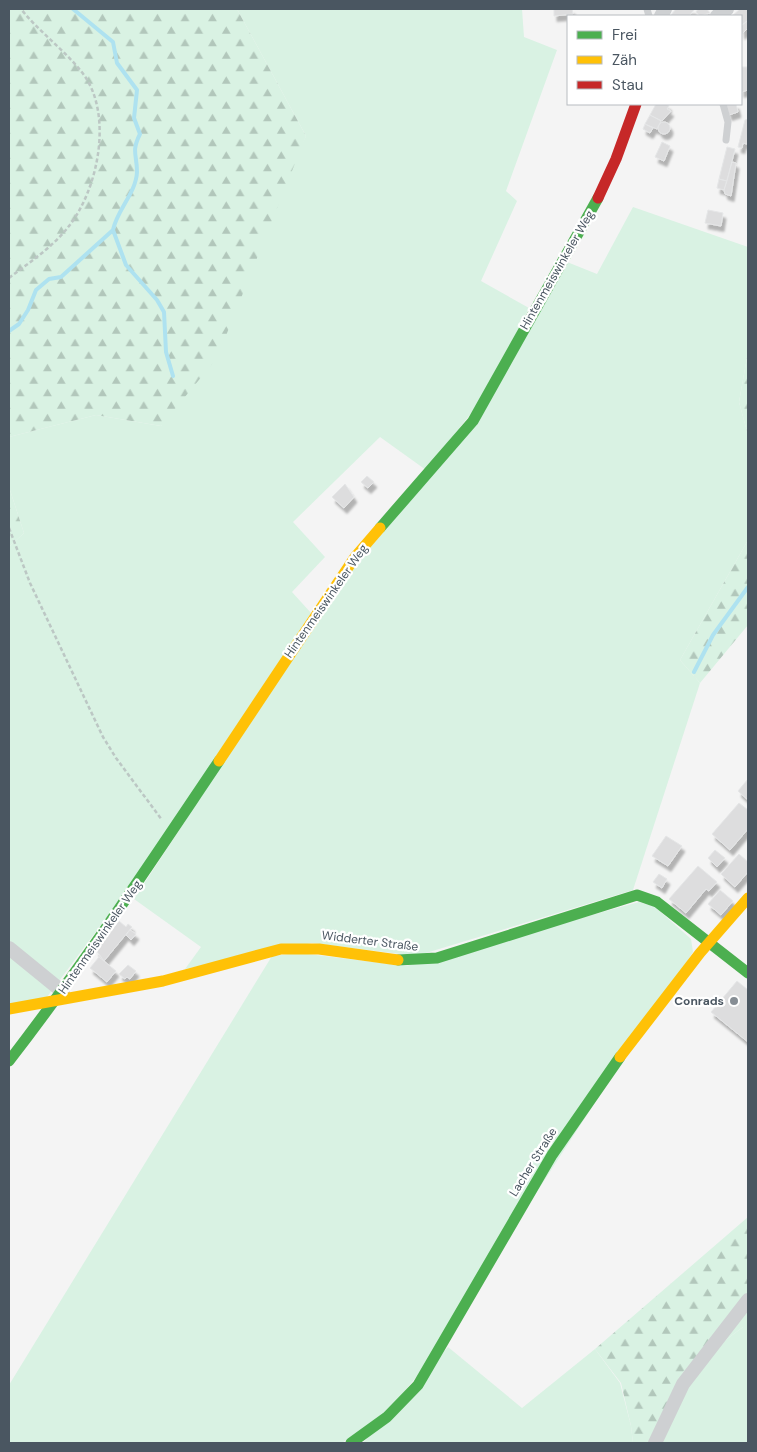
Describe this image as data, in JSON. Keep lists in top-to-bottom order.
{
  "streets": {
    "street": ["Hintenmeiswinkeler Weg", "Widderter Straße", "Lacher Straße"]
  },
  "crossings": [
    ["Hintenmeiswinkeler Weg", "Widderter Straße"],
    ["Widderter Straße", "Lacher Straße"]
  ],
  "places": ["Conrads"],
  "legend": ["Frei", "Zäh", "Stau"]
}
